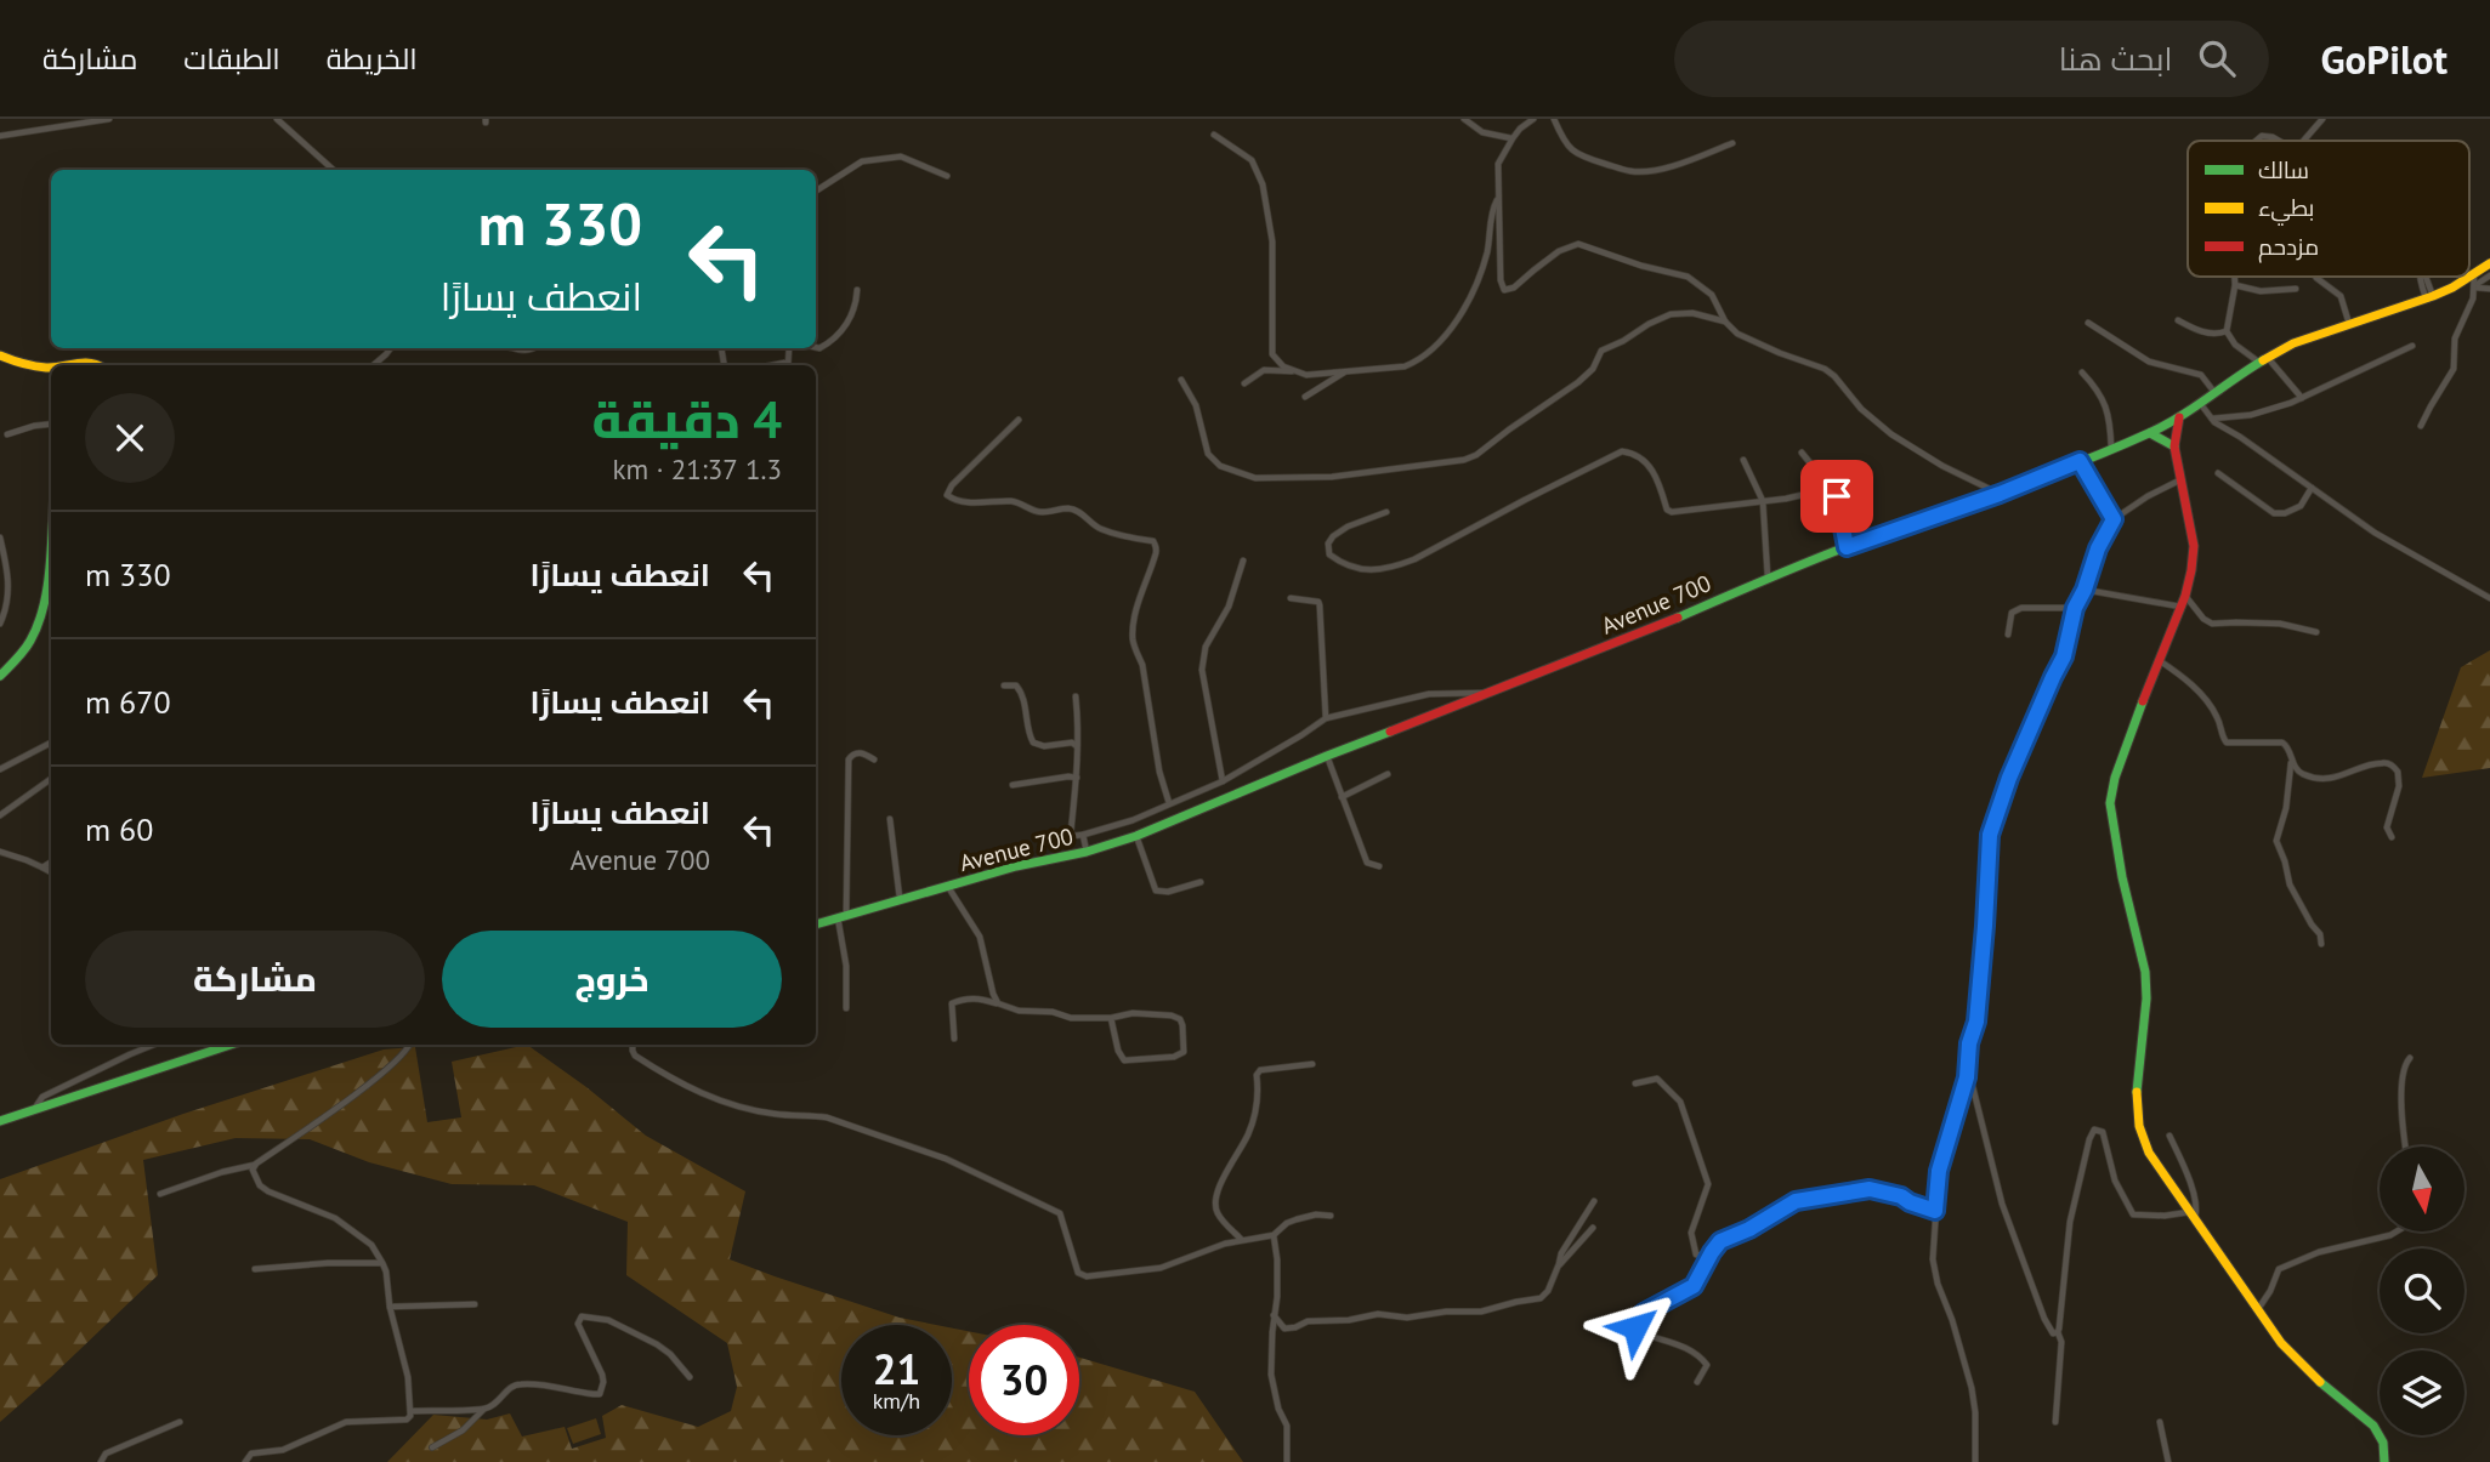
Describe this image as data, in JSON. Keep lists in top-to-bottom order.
{
  "streets": {
    "main road": ["Avenue 700"]
  },
  "legend": ["سالك", "بطيء", "مزدحم"],
  "north": "bottom",
  "page": {
    "header": "GoPilot",
    "search": "ابحث هنا",
    "nav": ["الخريطة", "الطبقات", "مشاركة"],
    "turn": ["330 m", "انعطف يسارًا"],
    "heading": ["4 دقيقة", "1.3 km · 21:37"],
    "list": [
      {
        "name": "انعطف يسارًا",
        "value": "330 m"
      },
      {
        "name": "انعطف يسارًا",
        "value": "670 m"
      },
      {
        "name": "انعطف يسارًا",
        "note": "Avenue 700",
        "value": "60 m"
      }
    ],
    "buttons": ["خروج", "مشاركة"],
    "speed": "21 km/h",
    "limit": "30"
  }
}
